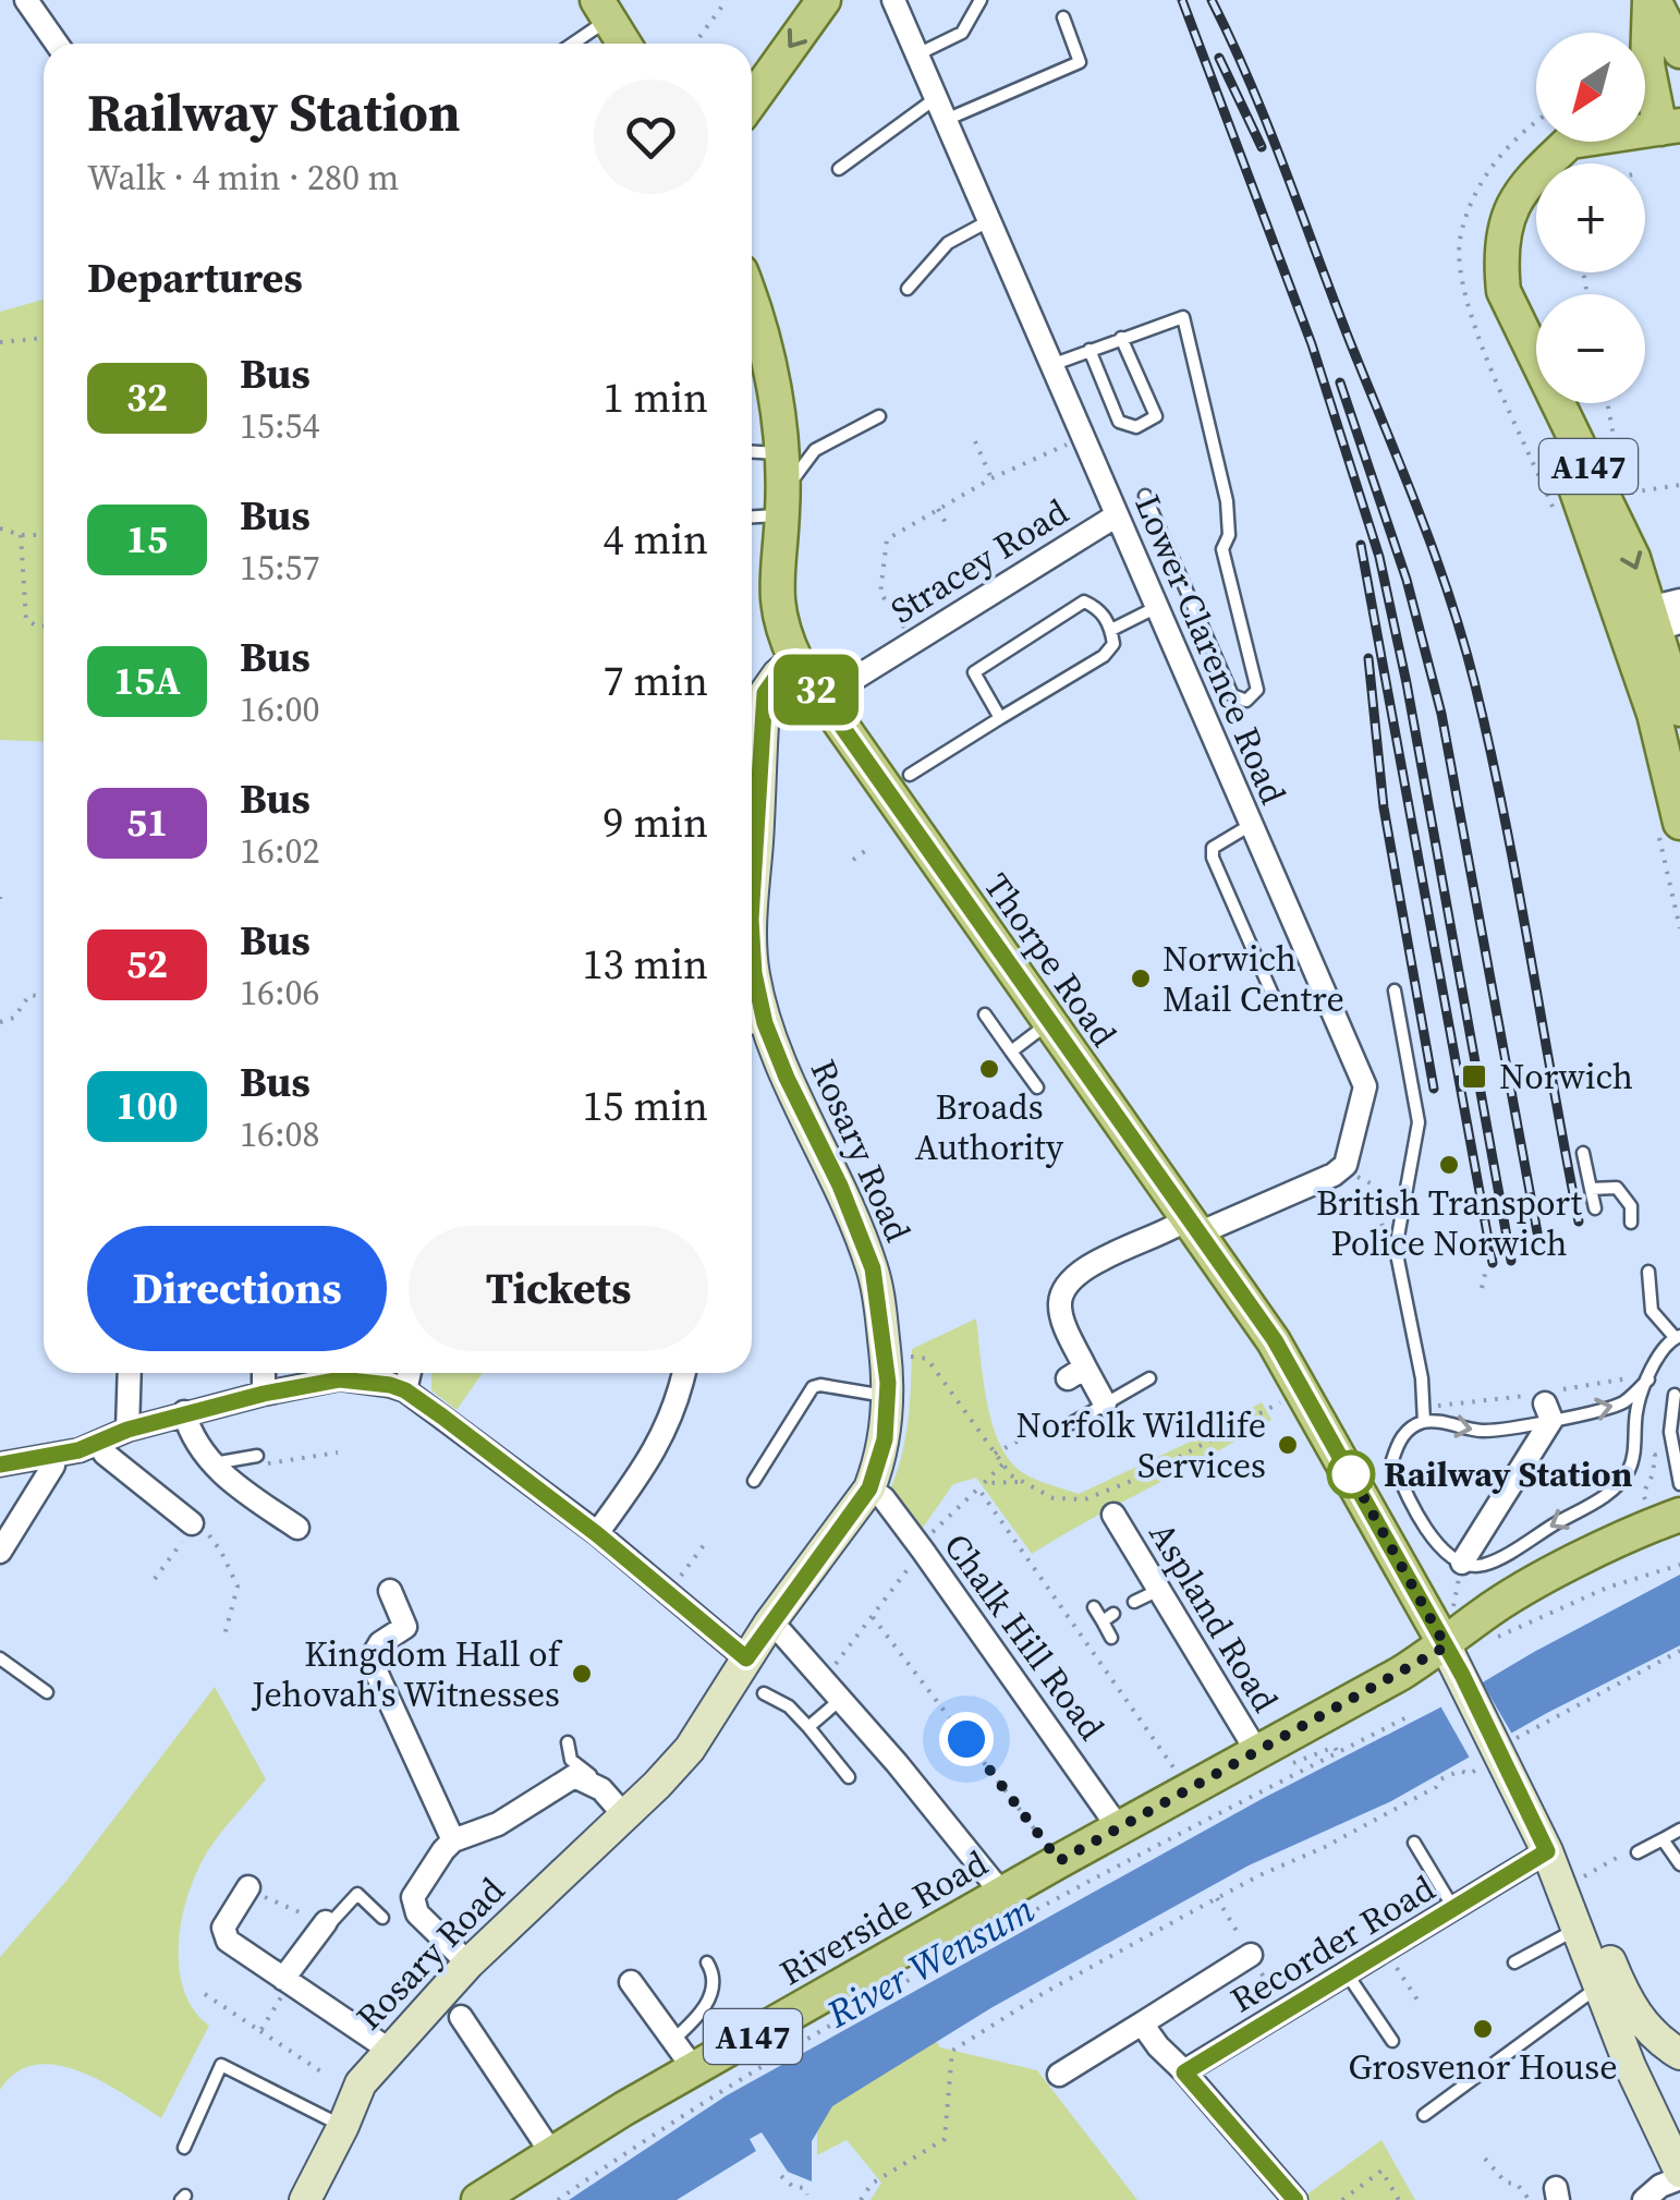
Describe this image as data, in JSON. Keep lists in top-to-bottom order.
{
  "streets": {
    "main road": ["A147", "Thorpe Road", "Riverside Road"],
    "street": [
      "Stracey Road",
      "Lower Clarence Road",
      "Rosary Road",
      "Aspland Road",
      "Chalk Hill Road",
      "Recorder Road"
    ]
  },
  "crossings": [
    ["A147", "Thorpe Road"],
    ["A147", "Riverside Road"],
    ["Stracey Road", "Lower Clarence Road"],
    ["Stracey Road", "Thorpe Road"],
    ["Lower Clarence Road", "Thorpe Road"],
    ["Thorpe Road", "Rosary Road"],
    ["Thorpe Road", "Riverside Road"],
    ["Rosary Road", "Chalk Hill Road"],
    ["Aspland Road", "Riverside Road"],
    ["Chalk Hill Road", "Riverside Road"]
  ],
  "water": ["River Wensum"],
  "places": {
    "other": [
      "Norwich Mail Centre",
      "Broads Authority",
      "British Transport Police Norwich",
      "Norfolk Wildlife Services",
      "Railway Station",
      "Kingdom Hall of Jehovah's Witnesses",
      "Grosvenor House"
    ],
    "transit": ["Norwich"]
  },
  "lines": ["bus line 32"],
  "north": "bottom left",
  "page": {
    "on_map": "32",
    "map_buttons": ["+", "−"],
    "heading": [
      ["Railway Station", "Walk · 4 min · 280 m"],
      "Departures"
    ],
    "list": [
      {
        "mark": "32",
        "name": "Bus",
        "note": "15:54",
        "value": "1 min"
      },
      {
        "mark": "15",
        "name": "Bus",
        "note": "15:57",
        "value": "4 min"
      },
      {
        "mark": "15A",
        "name": "Bus",
        "note": "16:00",
        "value": "7 min"
      },
      {
        "mark": "51",
        "name": "Bus",
        "note": "16:02",
        "value": "9 min"
      },
      {
        "mark": "52",
        "name": "Bus",
        "note": "16:06",
        "value": "13 min"
      },
      {
        "mark": "100",
        "name": "Bus",
        "note": "16:08",
        "value": "15 min"
      }
    ],
    "buttons": ["Directions", "Tickets"]
  }
}
